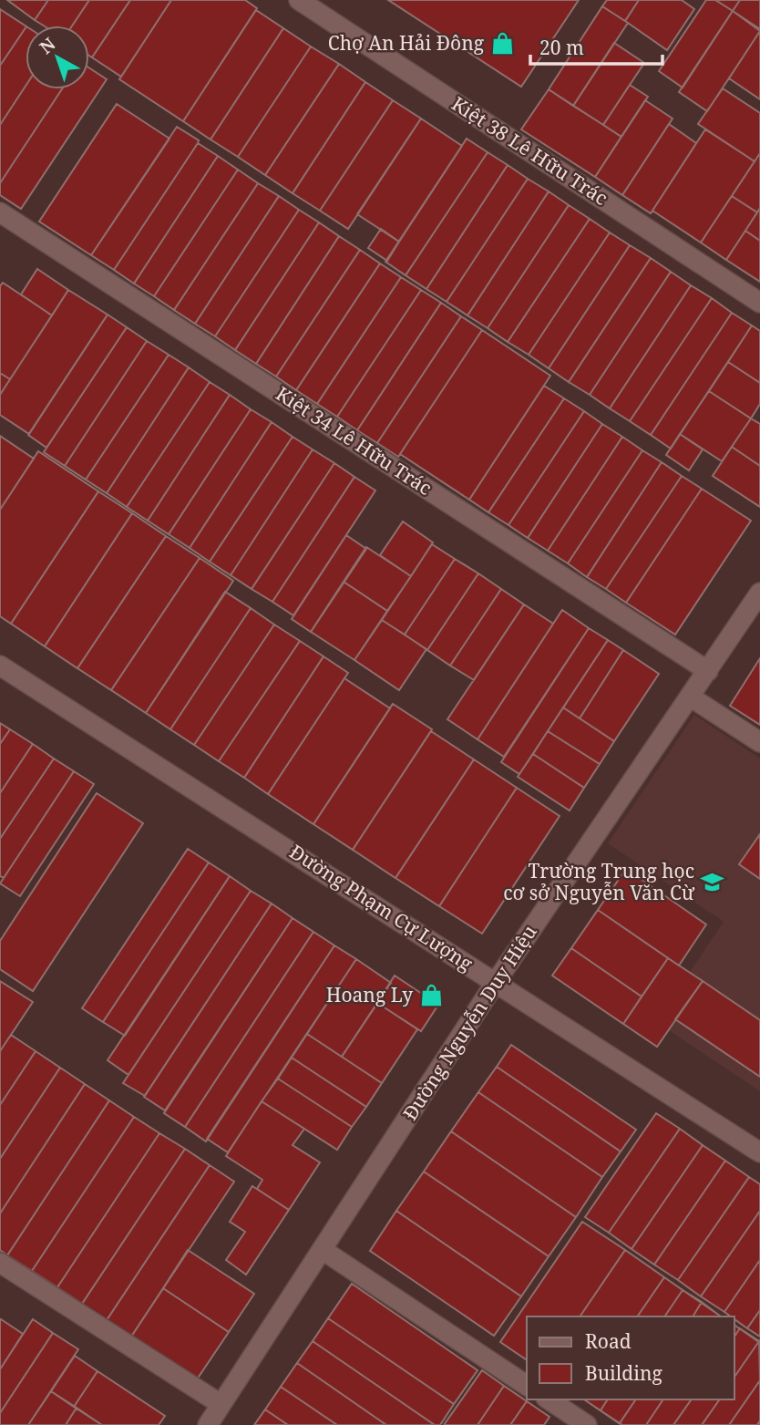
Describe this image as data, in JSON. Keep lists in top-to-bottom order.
{
  "streets": {
    "street": [
      "Kiệt 38 Lê Hữu Trác",
      "Kiệt 34 Lê Hữu Trác",
      "Đường Phạm Cự Lượng",
      "Đường Nguyễn Duy Hiệu"
    ]
  },
  "crossings": [
    ["Kiệt 34 Lê Hữu Trác", "Đường Nguyễn Duy Hiệu"],
    ["Đường Phạm Cự Lượng", "Đường Nguyễn Duy Hiệu"]
  ],
  "places": {
    "shop": ["Chợ An Hải Đông", "Hoang Ly"],
    "school or university": ["Trường Trung học cơ sở Nguyễn Văn Cừ"]
  },
  "legend": ["Road", "Building"],
  "scale_bar": "20 m",
  "north": "top left"
}
